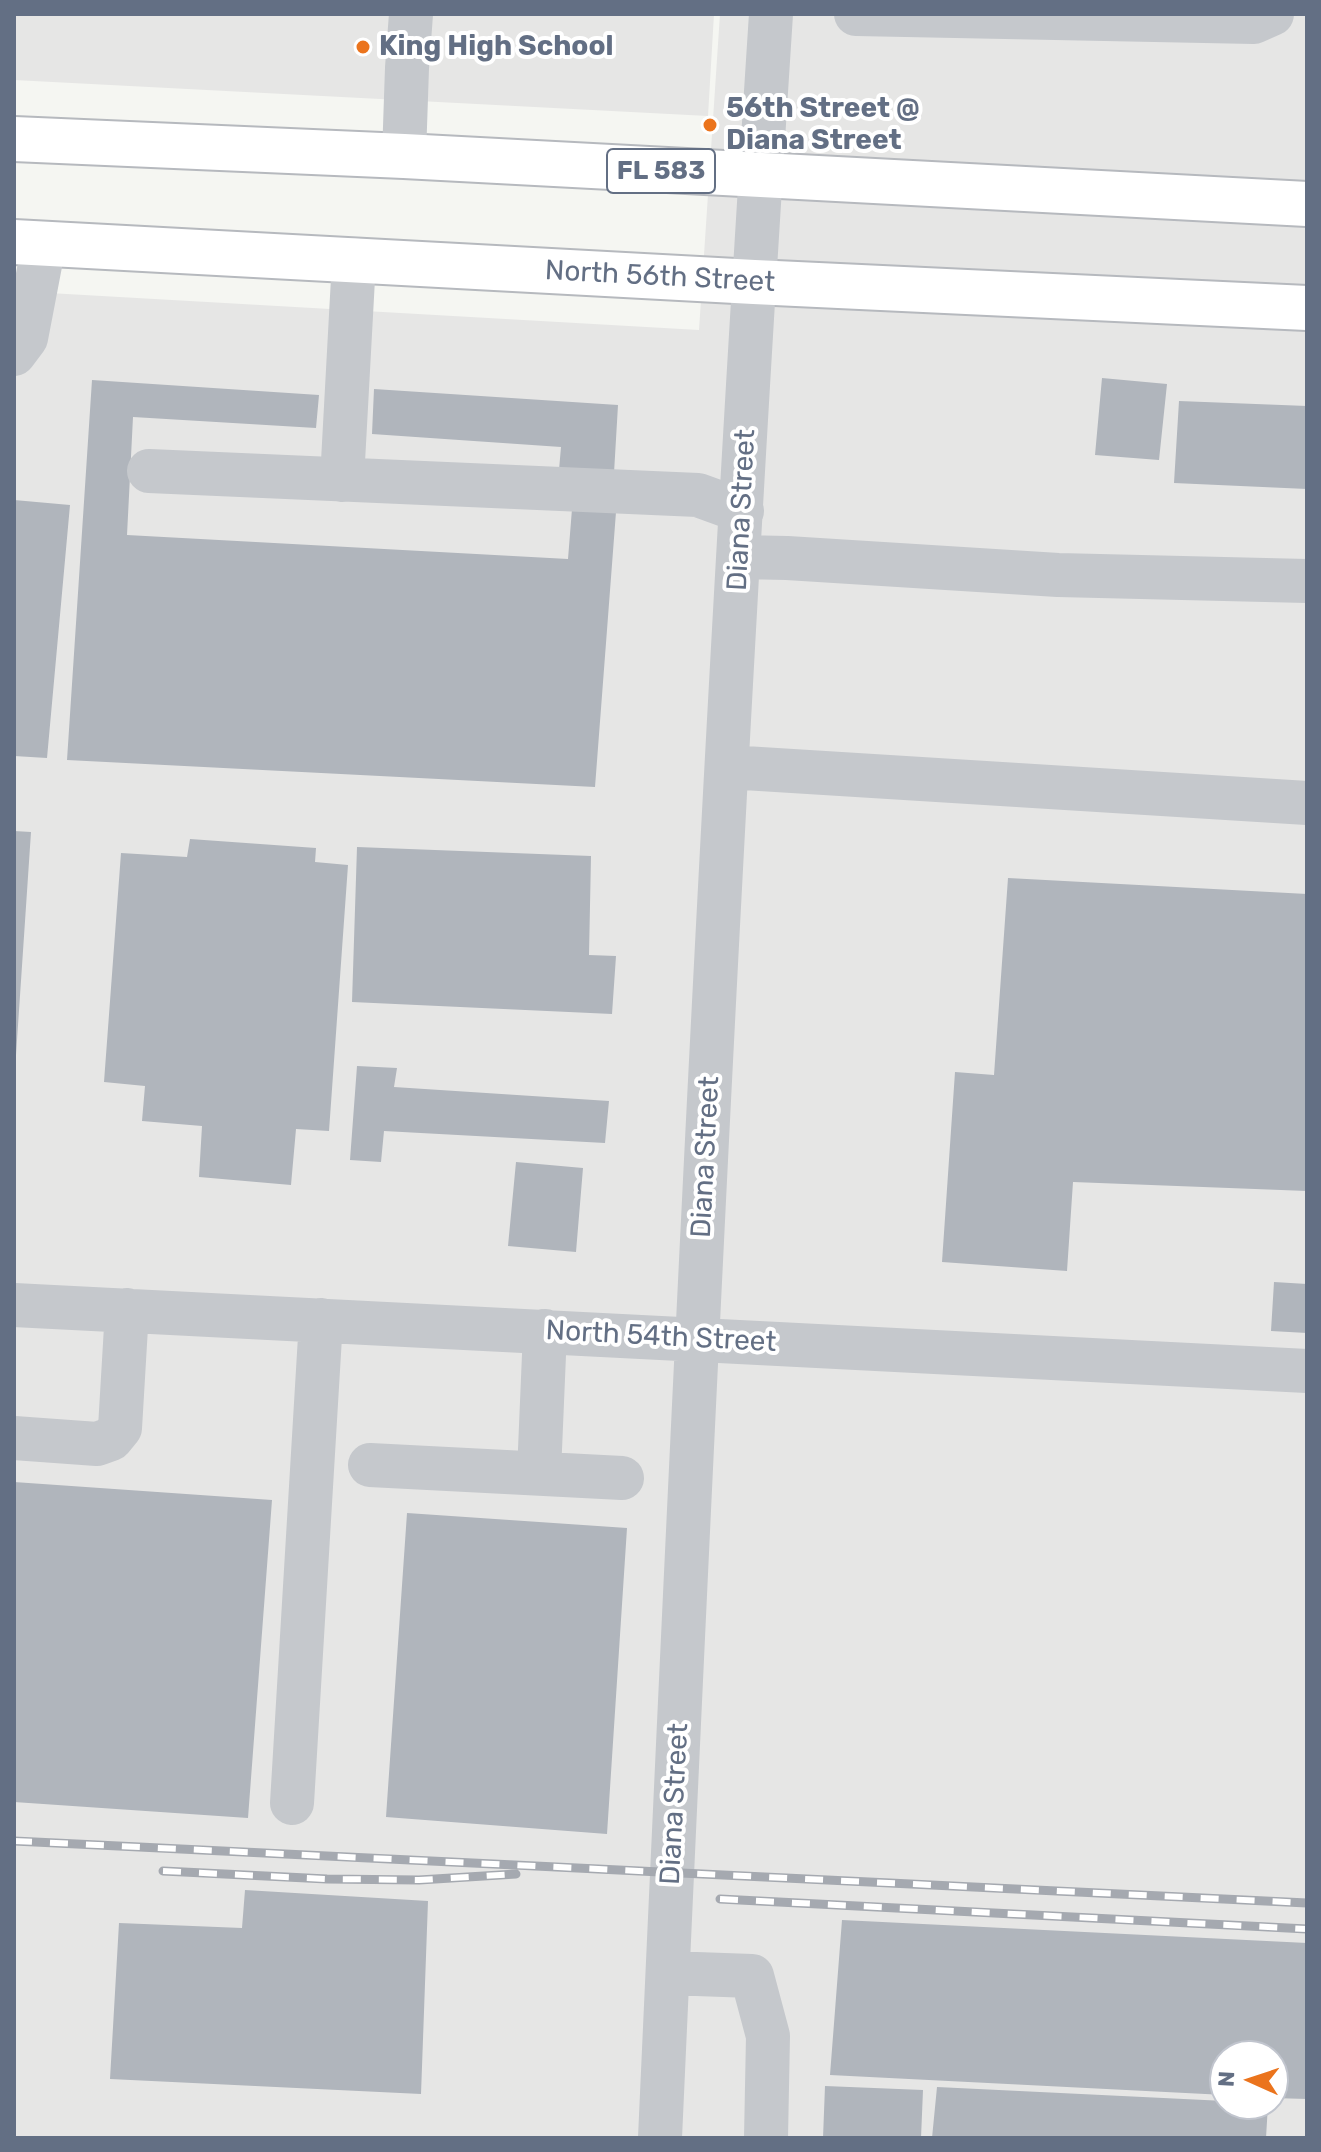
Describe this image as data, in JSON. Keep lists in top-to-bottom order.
{
  "streets": {
    "main road": ["FL 583", "North 56th Street"],
    "street": ["Diana Street", "North 54th Street"]
  },
  "crossings": [
    ["FL 583", "Diana Street"],
    ["North 56th Street", "Diana Street"],
    ["Diana Street", "North 54th Street"]
  ],
  "places": ["King High School", "56th Street @ Diana Street"],
  "north": "left"
}
